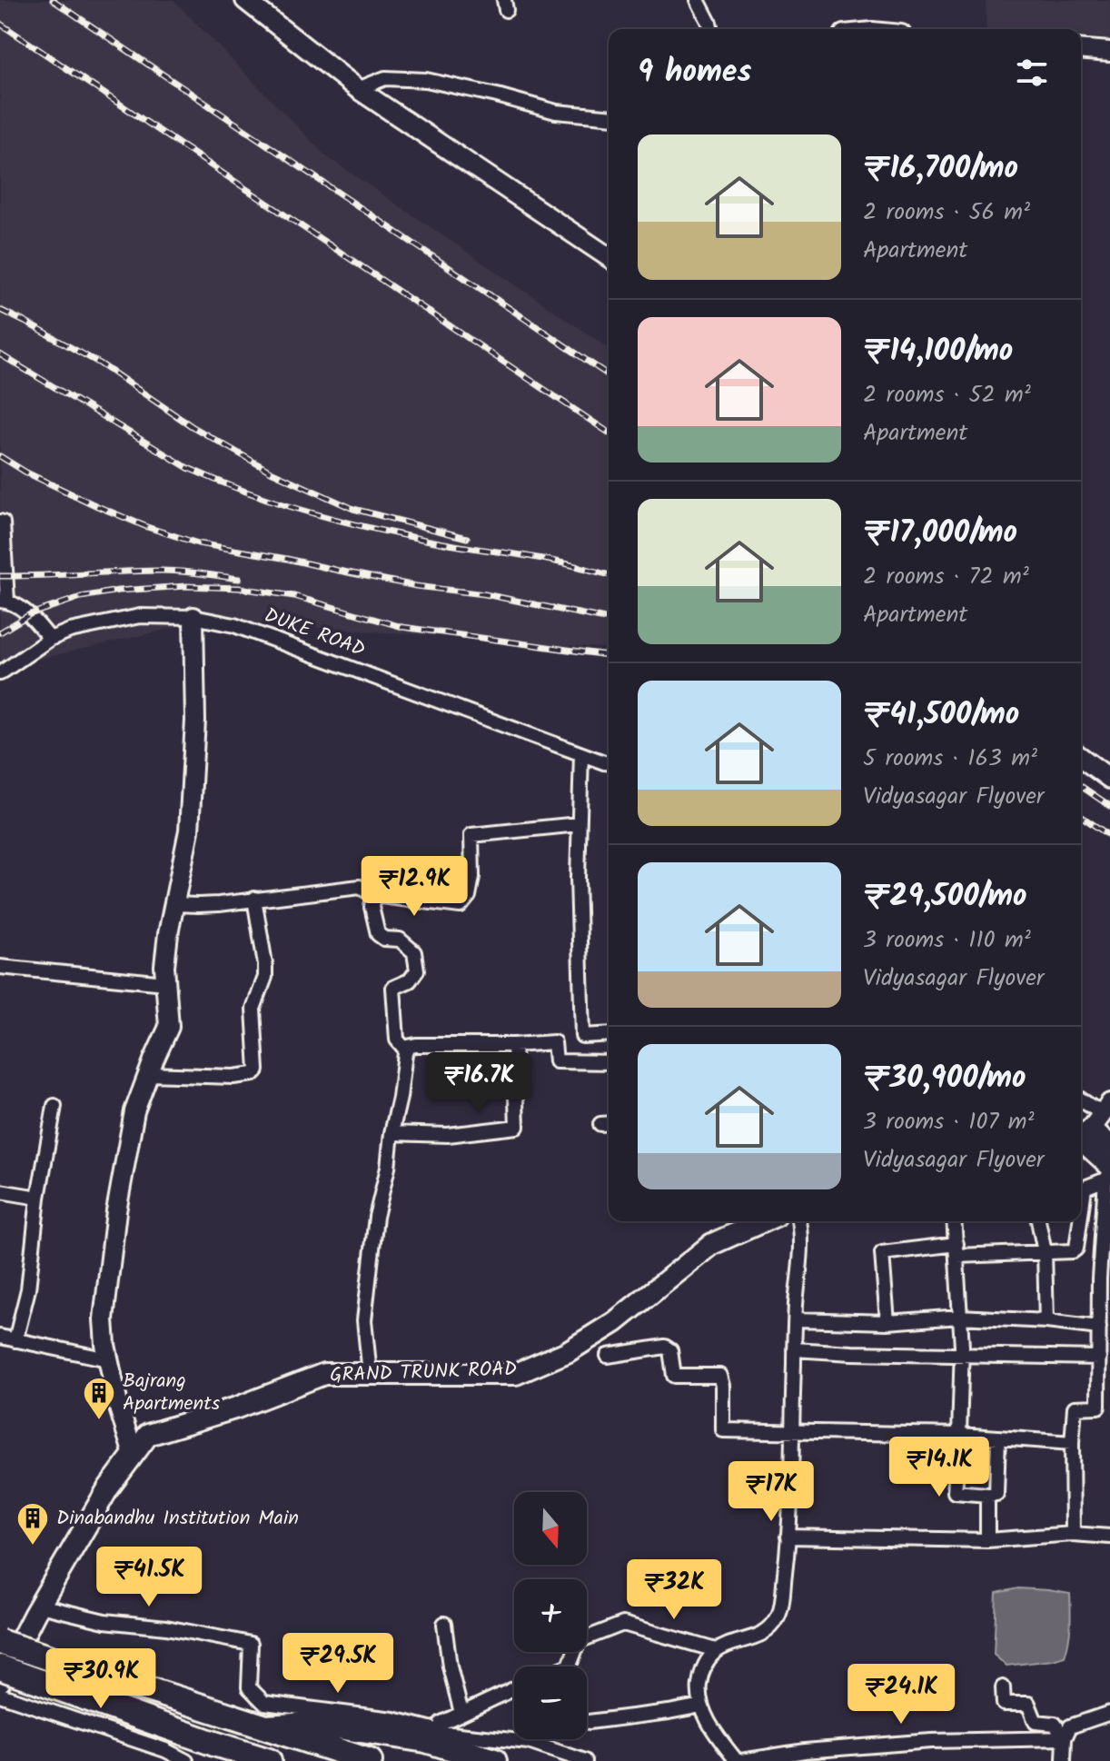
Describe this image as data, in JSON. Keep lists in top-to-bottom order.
{
  "streets": {
    "main road": ["GRAND TRUNK ROAD"],
    "street": ["DUKE ROAD"]
  },
  "places": {
    "building": ["Bajrang Apartments", "Dinabandhu Institution Main"]
  },
  "north": "bottom",
  "page": {
    "heading": "9 homes",
    "list": [
      {
        "name": "₹16,700/mo",
        "note": "2 rooms · 56 m² · Apartment"
      },
      {
        "name": "₹14,100/mo",
        "note": "2 rooms · 52 m² · Apartment"
      },
      {
        "name": "₹17,000/mo",
        "note": "2 rooms · 72 m² · Apartment"
      },
      {
        "name": "₹41,500/mo",
        "note": "5 rooms · 163 m² · Vidyasagar Flyover"
      },
      {
        "name": "₹29,500/mo",
        "note": "3 rooms · 110 m² · Vidyasagar Flyover"
      },
      {
        "name": "₹30,900/mo",
        "note": "3 rooms · 107 m² · Vidyasagar Flyover"
      }
    ],
    "price": [
      "₹12.9K",
      "₹16.7K",
      "₹14.1K",
      "₹17K",
      "₹41.5K",
      "₹32K",
      "₹29.5K",
      "₹30.9K",
      "₹24.1K"
    ],
    "map_buttons": ["+", "−"]
  }
}
